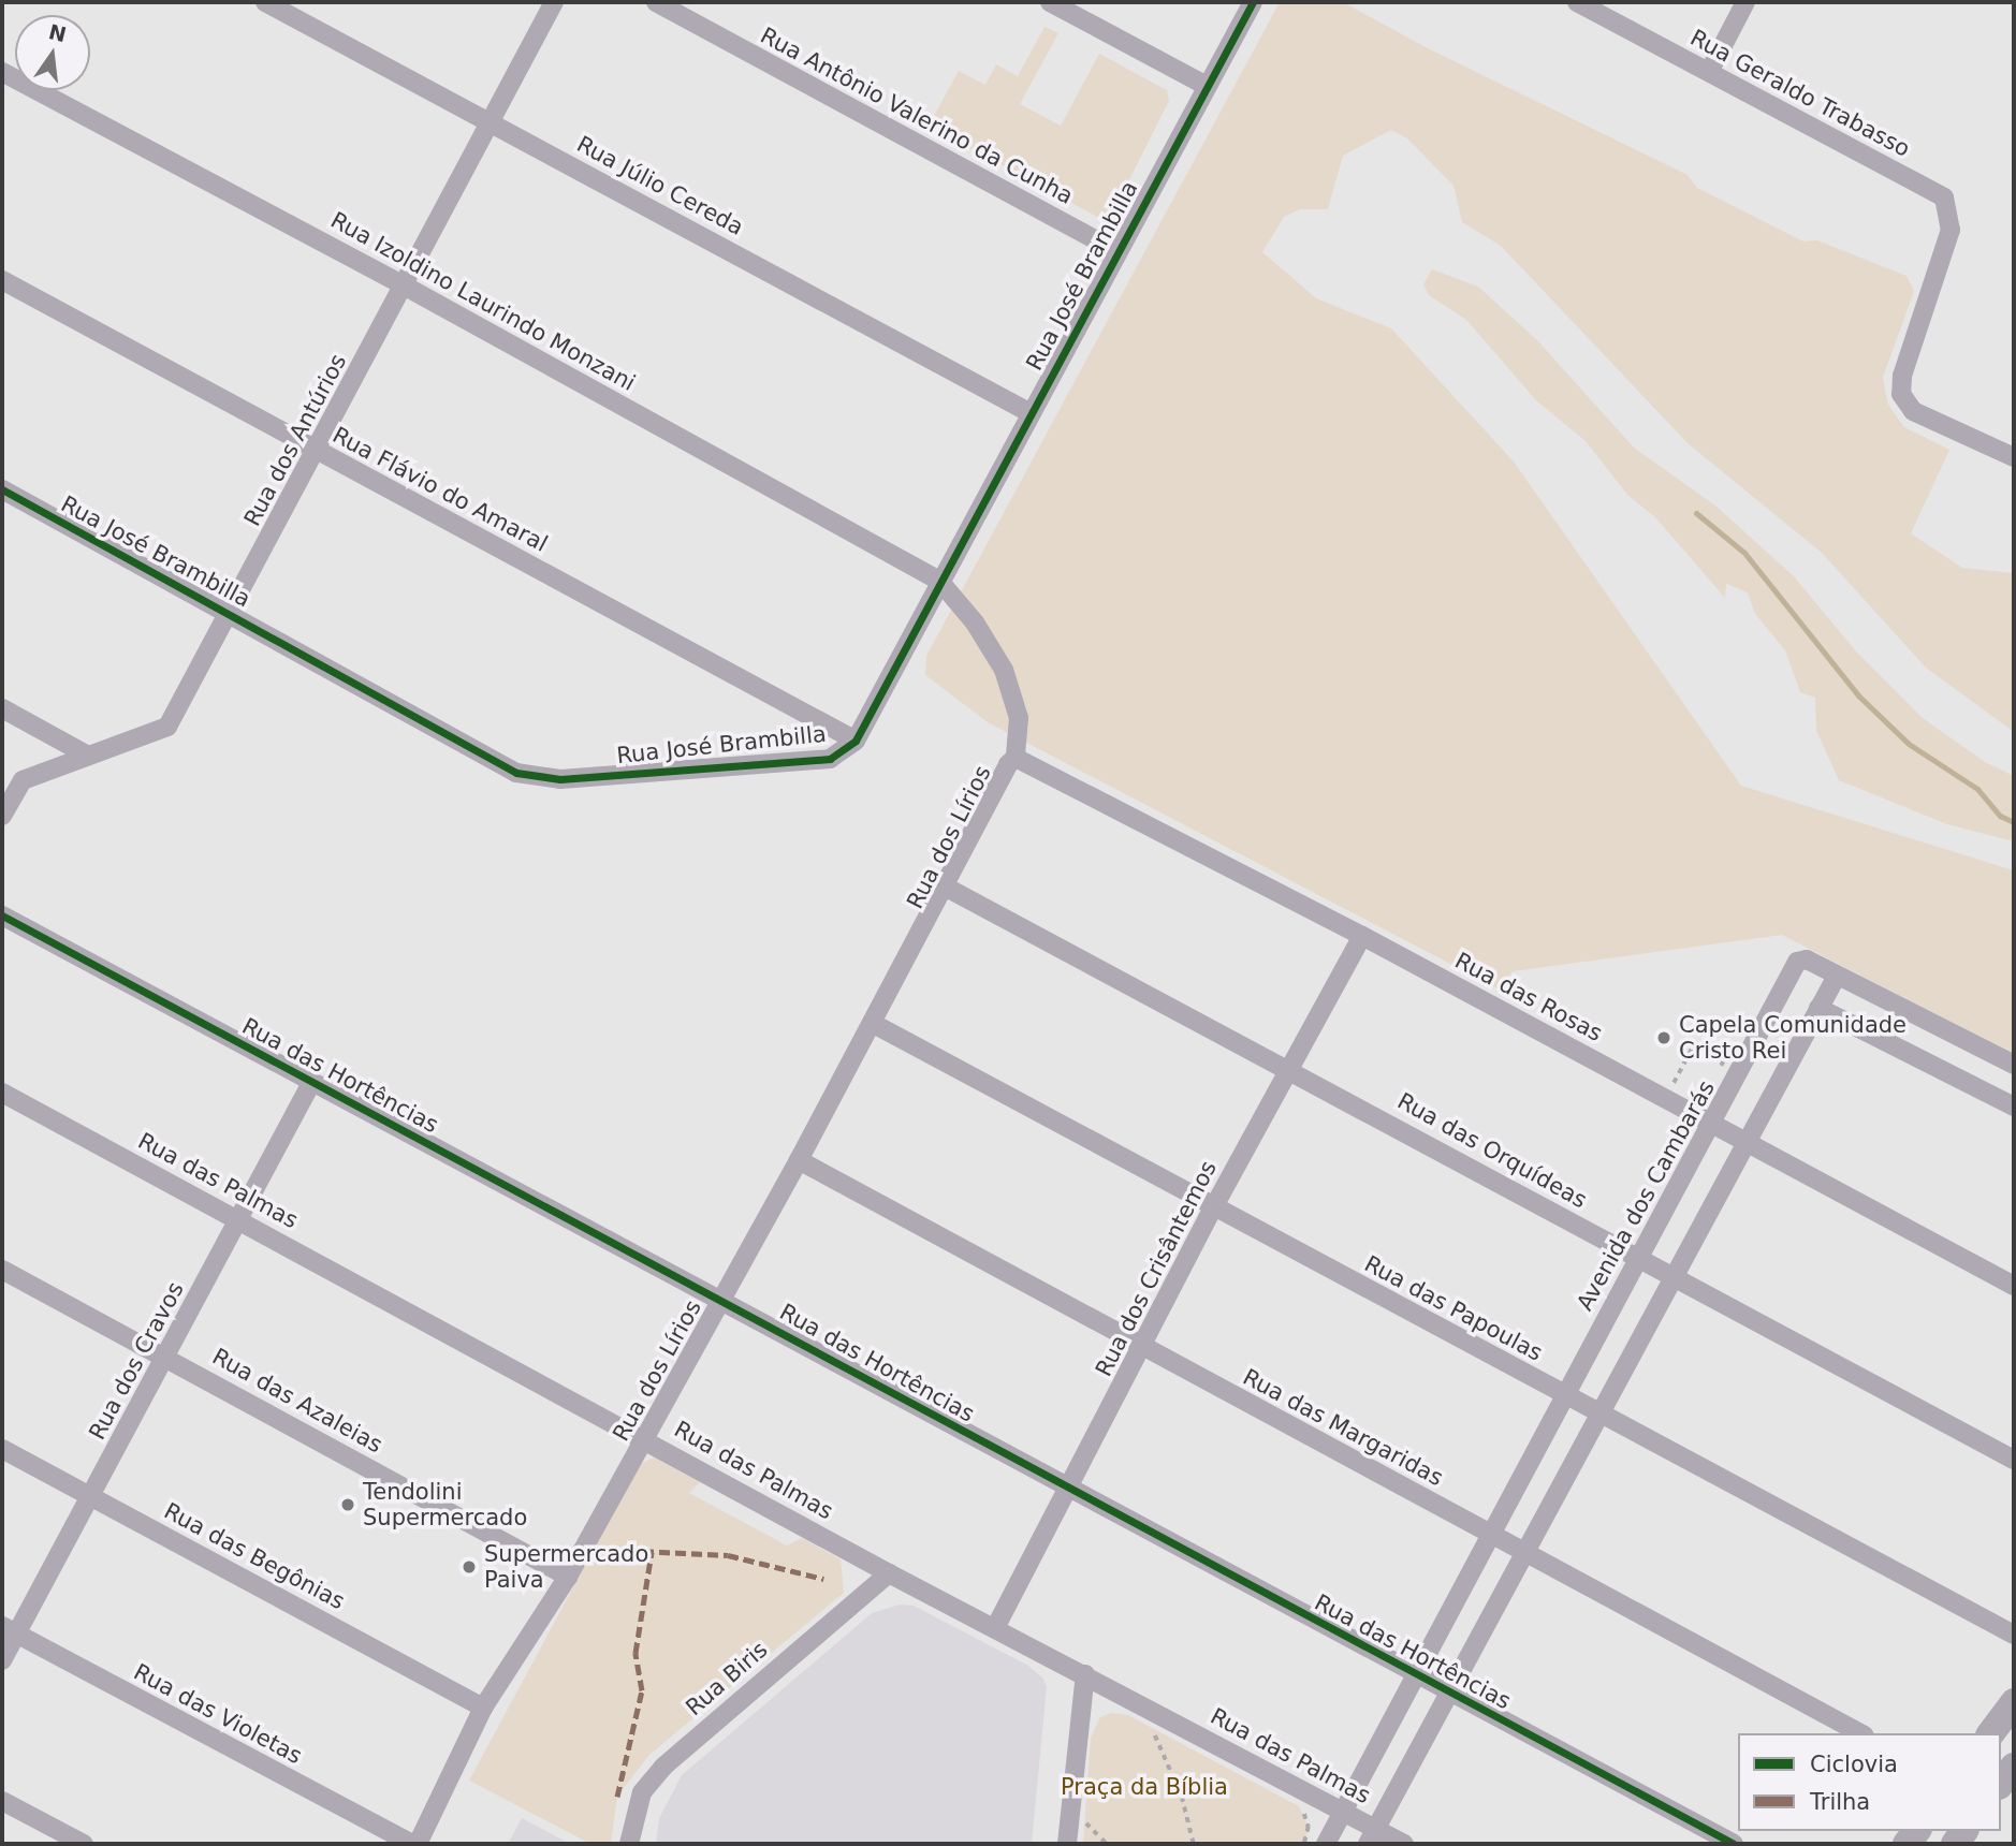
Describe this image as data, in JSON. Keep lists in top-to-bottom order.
{
  "streets": {
    "street": [
      "Rua Geraldo Trabasso",
      "Rua Antônio Valerino da Cunha",
      "Rua Júlio Cereda",
      "Rua José Brambilla",
      "Rua Izoldino Laurindo Monzani",
      "Rua dos Antúrios",
      "Rua Flávio do Amaral",
      "Rua dos Lírios",
      "Rua das Rosas",
      "Rua das Hortências",
      "Rua das Orquídeas",
      "Rua das Palmas",
      "Avenida dos Cambarás",
      "Rua dos Crisântemos",
      "Rua das Papoulas",
      "Rua dos Cravos",
      "Rua das Azaleias",
      "Rua das Margaridas",
      "Rua das Begônias",
      "Rua Biris",
      "Rua das Violetas"
    ]
  },
  "crossings": [
    ["Rua Antônio Valerino da Cunha", "Rua José Brambilla"],
    ["Rua Júlio Cereda", "Rua José Brambilla"],
    ["Rua Júlio Cereda", "Rua dos Antúrios"],
    ["Rua José Brambilla", "Rua Izoldino Laurindo Monzani"],
    ["Rua José Brambilla", "Rua dos Antúrios"],
    ["Rua José Brambilla", "Rua Flávio do Amaral"],
    ["Rua Izoldino Laurindo Monzani", "Rua dos Antúrios"],
    ["Rua dos Antúrios", "Rua Flávio do Amaral"],
    ["Rua dos Lírios", "Rua das Rosas"],
    ["Rua dos Lírios", "Rua das Hortências"],
    ["Rua dos Lírios", "Rua das Orquídeas"],
    ["Rua dos Lírios", "Rua das Palmas"],
    ["Rua dos Lírios", "Rua das Papoulas"],
    ["Rua dos Lírios", "Rua das Azaleias"],
    ["Rua dos Lírios", "Rua das Margaridas"],
    ["Rua dos Lírios", "Rua das Begônias"],
    ["Rua dos Lírios", "Rua das Violetas"],
    ["Rua das Rosas", "Avenida dos Cambarás"],
    ["Rua das Rosas", "Rua dos Crisântemos"],
    ["Rua das Hortências", "Avenida dos Cambarás"],
    ["Rua das Hortências", "Rua dos Crisântemos"],
    ["Rua das Hortências", "Rua dos Cravos"],
    ["Rua das Orquídeas", "Avenida dos Cambarás"],
    ["Rua das Orquídeas", "Rua dos Crisântemos"],
    ["Rua das Palmas", "Avenida dos Cambarás"],
    ["Rua das Palmas", "Rua dos Crisântemos"],
    ["Rua das Palmas", "Rua dos Cravos"],
    ["Rua das Palmas", "Rua Biris"],
    ["Avenida dos Cambarás", "Rua das Papoulas"],
    ["Avenida dos Cambarás", "Rua das Margaridas"],
    ["Rua dos Crisântemos", "Rua das Papoulas"],
    ["Rua dos Crisântemos", "Rua das Margaridas"],
    ["Rua dos Cravos", "Rua das Azaleias"],
    ["Rua dos Cravos", "Rua das Begônias"],
    ["Rua dos Cravos", "Rua das Violetas"]
  ],
  "parks": ["Praça da Bíblia"],
  "places": ["Capela Comunidade Cristo Rei", "Tendolini Supermercado", "Supermercado Paiva"],
  "legend": ["Ciclovia", "Trilha"],
  "north": "top"
}
